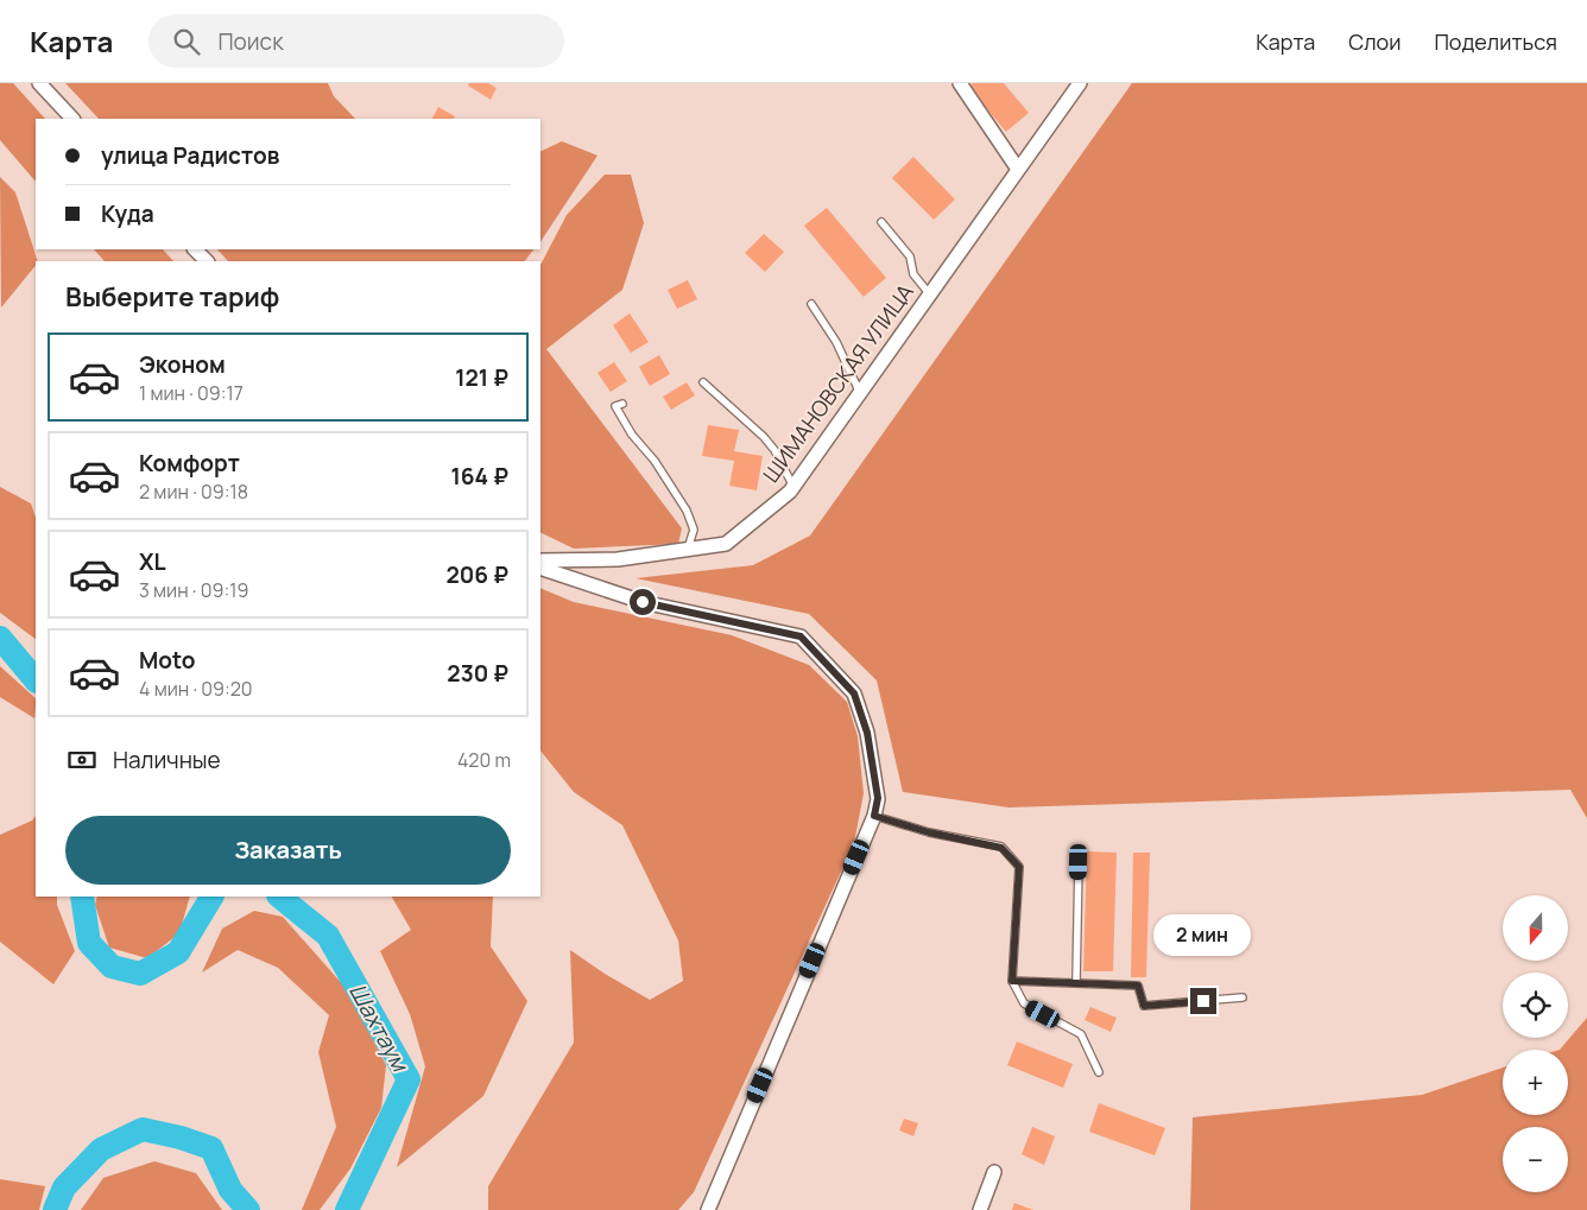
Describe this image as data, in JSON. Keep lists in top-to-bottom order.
{
  "streets": {
    "street": ["ШИМАНОВСКАЯ УЛИЦА"]
  },
  "water": ["Шахтаум"],
  "north": "bottom",
  "page": {
    "header": "Карта",
    "search": "Поиск",
    "nav": ["Карта", "Слои", "Поделиться"],
    "banner": ["улица Радистов", "Куда"],
    "heading": "Выберите тариф",
    "list": [
      {
        "name": "Эконом",
        "note": "1 мин · 09:17",
        "value": "121 ₽"
      },
      {
        "name": "Комфорт",
        "note": "2 мин · 09:18",
        "value": "164 ₽"
      },
      {
        "name": "XL",
        "note": "3 мин · 09:19",
        "value": "206 ₽"
      },
      {
        "name": "Moto",
        "note": "4 мин · 09:20",
        "value": "230 ₽"
      }
    ],
    "pay": ["Наличные", "420 m"],
    "buttons": "Заказать",
    "map_buttons": ["+", "−"],
    "bubble": "2 мин"
  }
}
